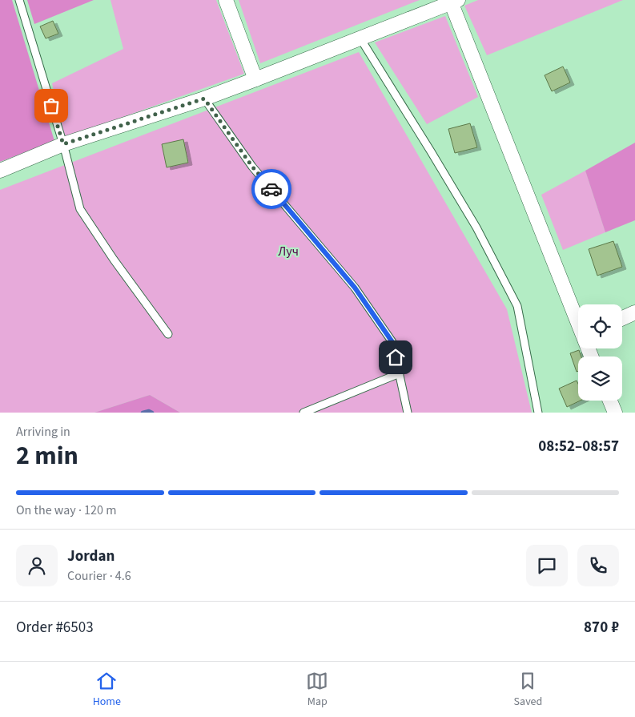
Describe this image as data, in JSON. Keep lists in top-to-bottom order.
{
  "parks": ["Луч"],
  "page": {
    "heading": ["2 min", "Arriving in", "08:52–08:57"],
    "panel": [
      "Jordan",
      "Courier · 4.6",
      "Order #6503",
      "870 ₽"
    ],
    "bar": "On the way · 120 m",
    "tabs": ["Home", "Map", "Saved"]
  }
}
